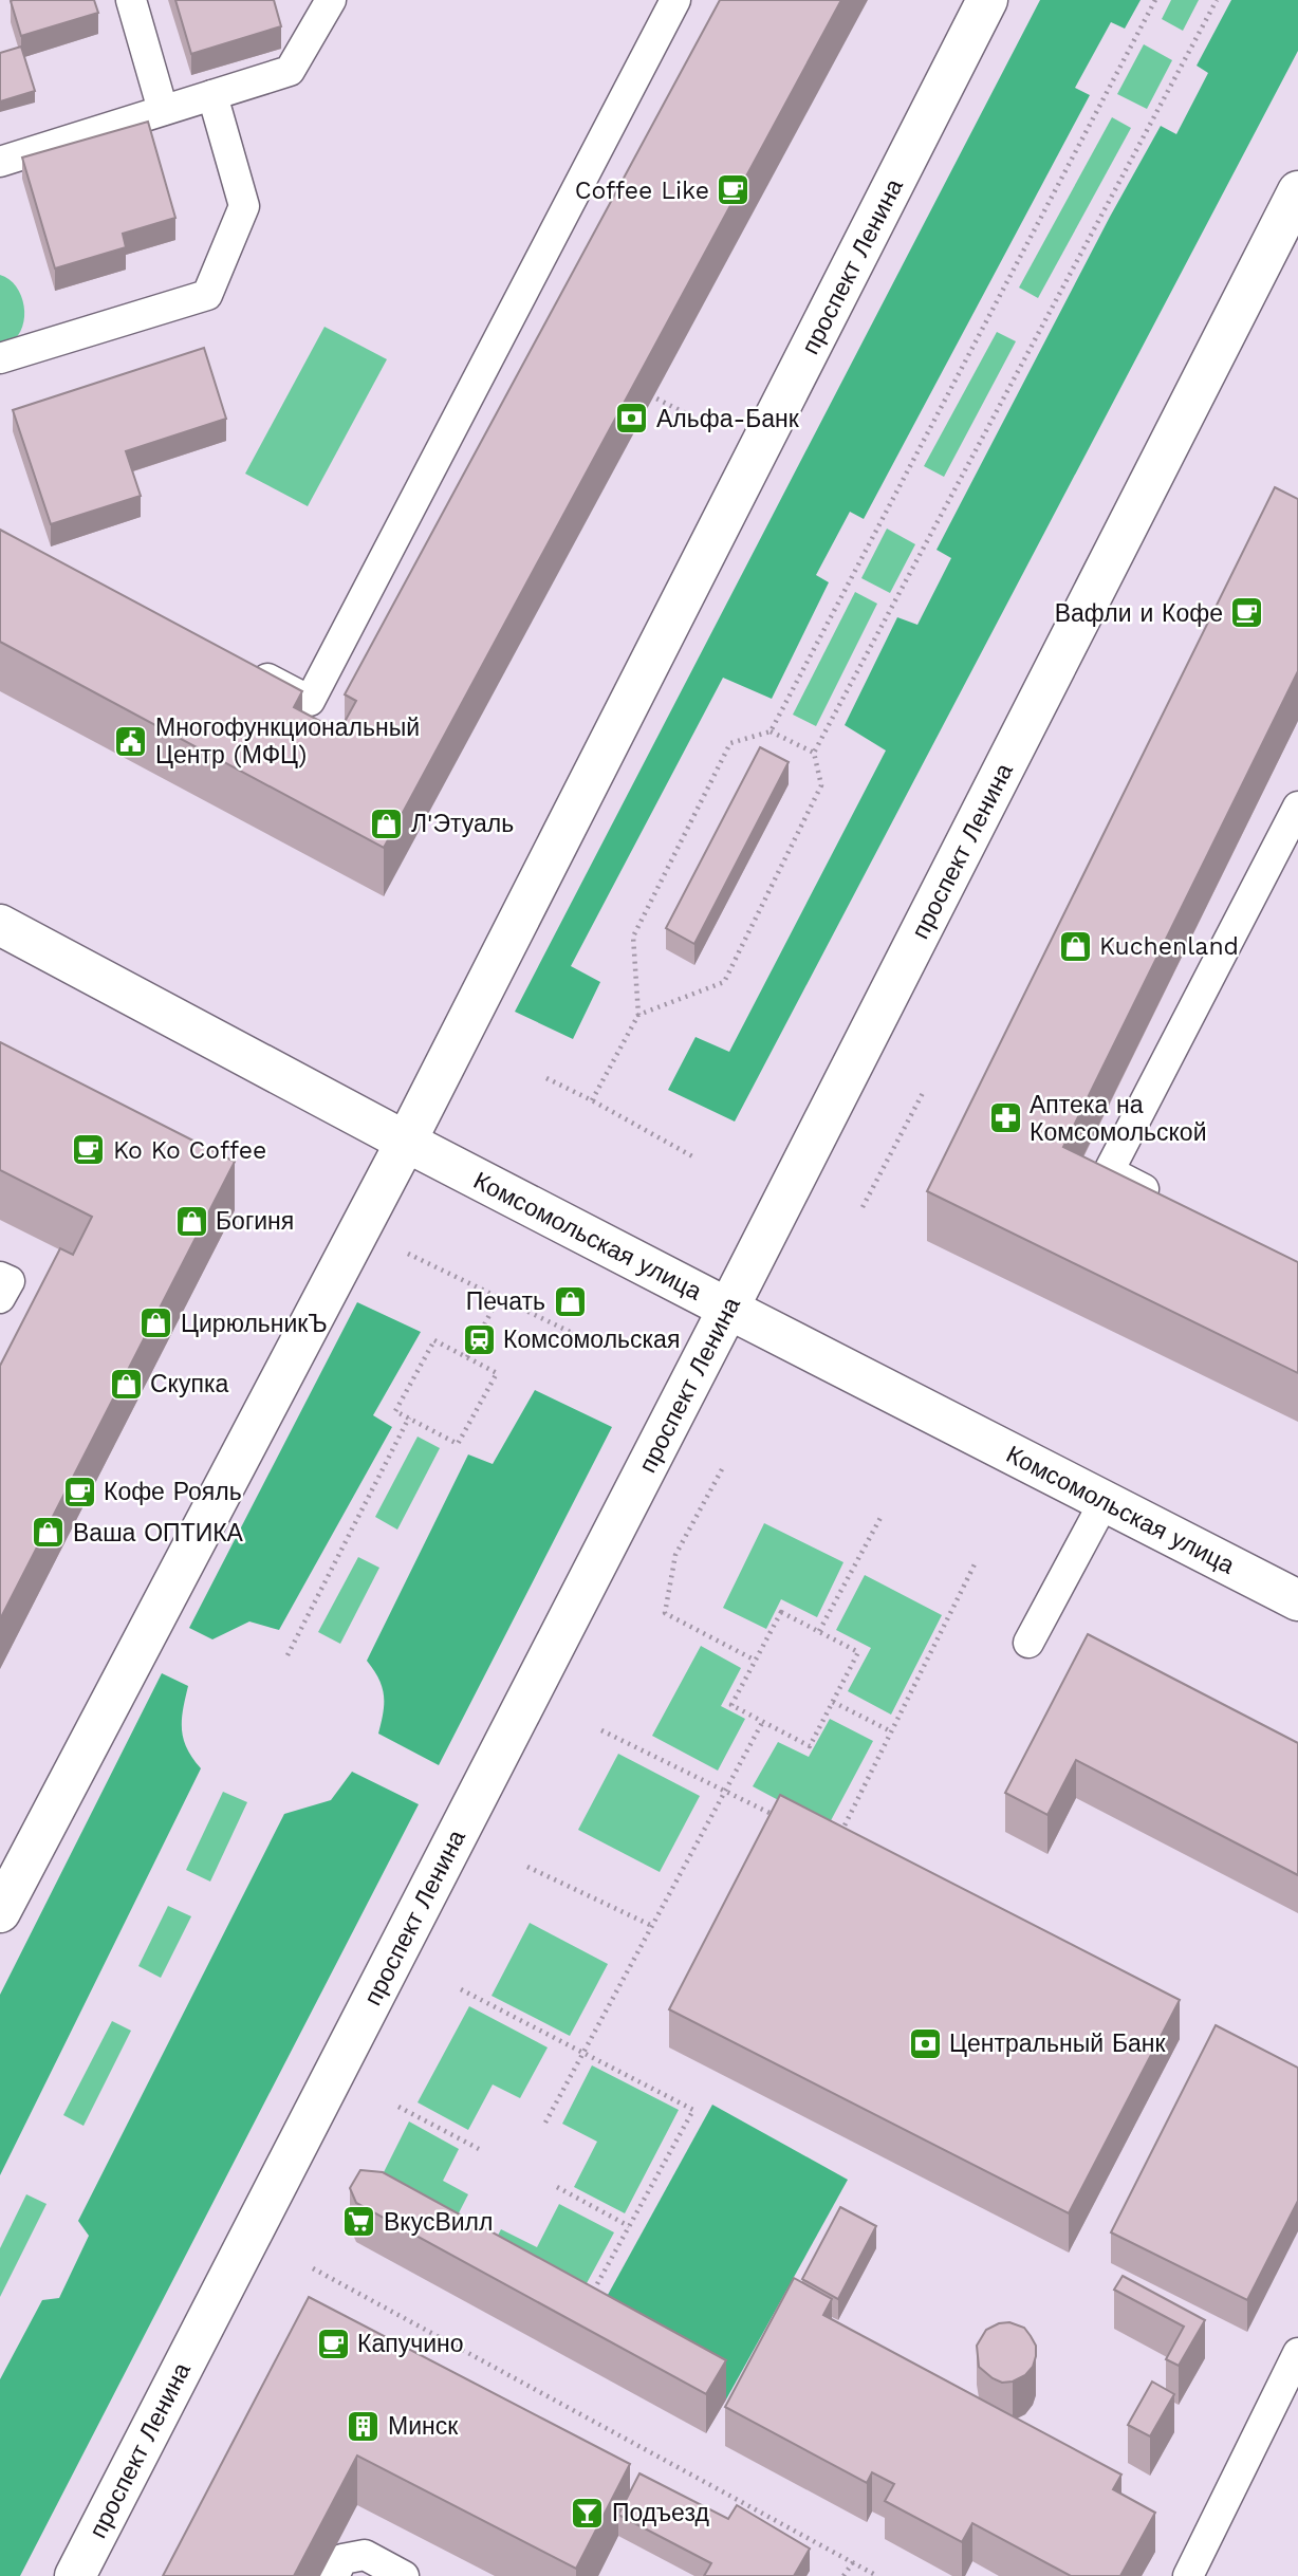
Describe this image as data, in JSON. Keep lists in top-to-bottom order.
{
  "streets": {
    "main road": ["проспект Ленина", "Комсомольская улица"]
  },
  "crossings": [
    ["проспект Ленина", "Комсомольская улица"]
  ],
  "places": {
    "cafe": [
      "Coffee Like",
      "Вафли и Кофе",
      "Ko Ko Coffee",
      "Кофе Рояль",
      "Капучино"
    ],
    "bank": ["Альфа-Банк", "Центральный Банк"],
    "public building": ["Многофункциональный Центр (МФЦ)"],
    "shop": [
      "Л'Этуаль",
      "Kuchenland",
      "Богиня",
      "Печать",
      "ЦирюльникЪ",
      "Скупка",
      "Ваша ОПТИКА"
    ],
    "pharmacy": ["Аптека на Комсомольской"],
    "station": ["Комсомольская"],
    "supermarket": ["ВкусВилл"],
    "building": ["Минск"],
    "bar": ["Подъезд"]
  }
}
